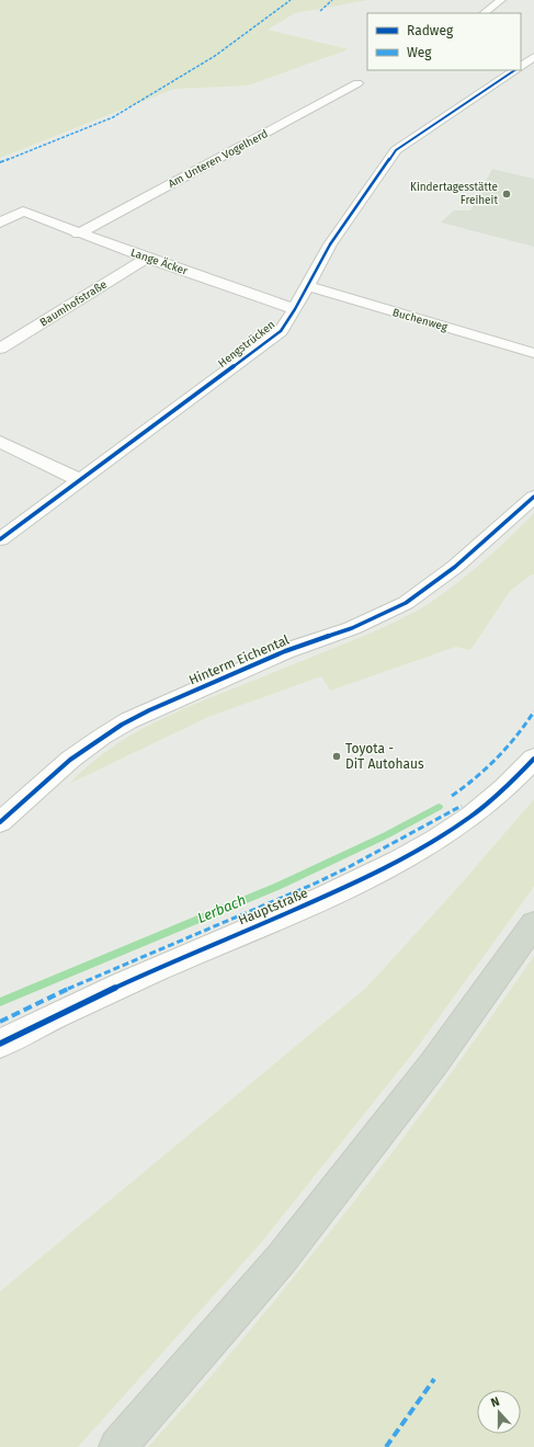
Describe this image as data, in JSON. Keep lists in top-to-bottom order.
{
  "streets": {
    "street": [
      "Am Unteren Vogelherd",
      "Lange Äcker",
      "Baumhofstraße",
      "Buchenweg",
      "Hengstrücken",
      "Hinterm Eichental",
      "Hauptstraße"
    ]
  },
  "crossings": [
    ["Am Unteren Vogelherd", "Lange Äcker"],
    ["Lange Äcker", "Baumhofstraße"],
    ["Lange Äcker", "Hengstrücken"],
    ["Buchenweg", "Hengstrücken"]
  ],
  "water": ["Lerbach"],
  "places": ["Kindertagesstätte Freiheit", "Toyota - DiT Autohaus"],
  "legend": ["Radweg", "Weg"],
  "north": "top"
}
